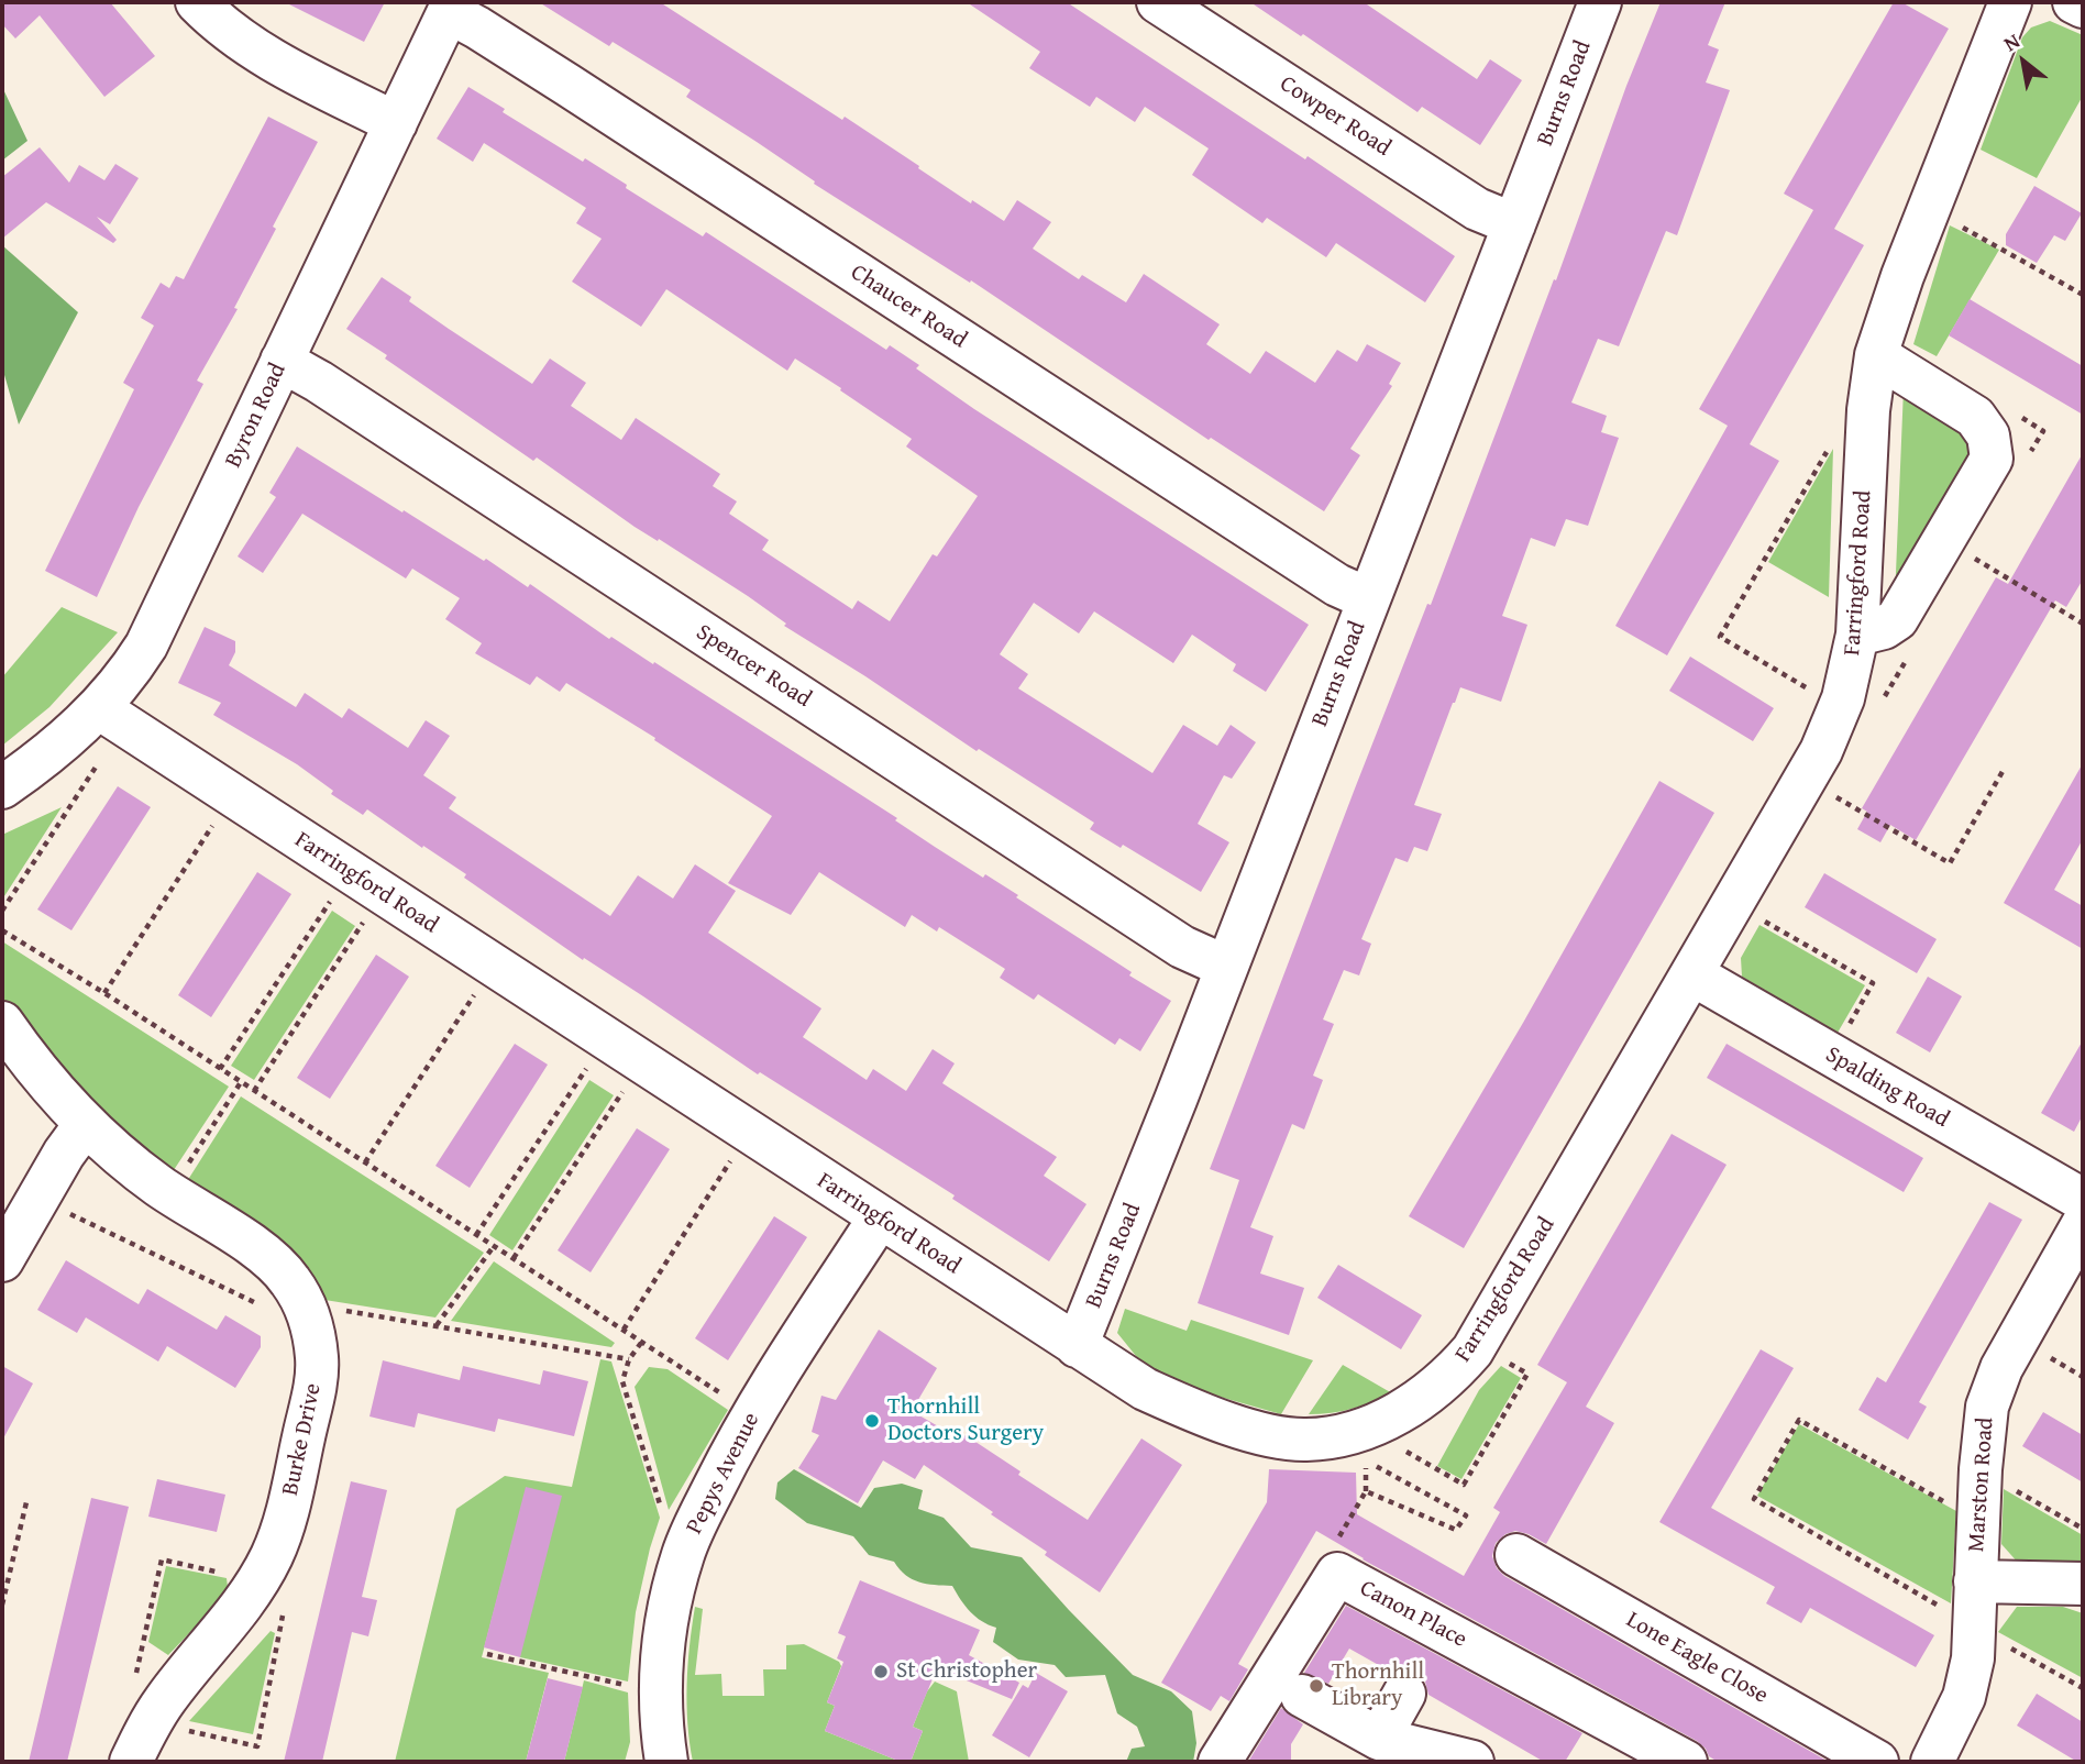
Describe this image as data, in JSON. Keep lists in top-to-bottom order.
{
  "streets": {
    "street": [
      "Burns Road",
      "Cowper Road",
      "Chaucer Road",
      "Byron Road",
      "Farringford Road",
      "Spencer Road",
      "Spalding Road",
      "Burke Drive",
      "Pepys Avenue",
      "Marston Road",
      "Canon Place",
      "Lone Eagle Close"
    ]
  },
  "crossings": [
    ["Burns Road", "Cowper Road"],
    ["Burns Road", "Chaucer Road"],
    ["Burns Road", "Farringford Road"],
    ["Burns Road", "Spencer Road"],
    ["Chaucer Road", "Byron Road"],
    ["Byron Road", "Farringford Road"],
    ["Byron Road", "Spencer Road"],
    ["Farringford Road", "Spalding Road"],
    ["Farringford Road", "Pepys Avenue"]
  ],
  "places": ["Thornhill Doctors Surgery", "St Christopher", "Thornhill Library"],
  "north": "top left"
}
